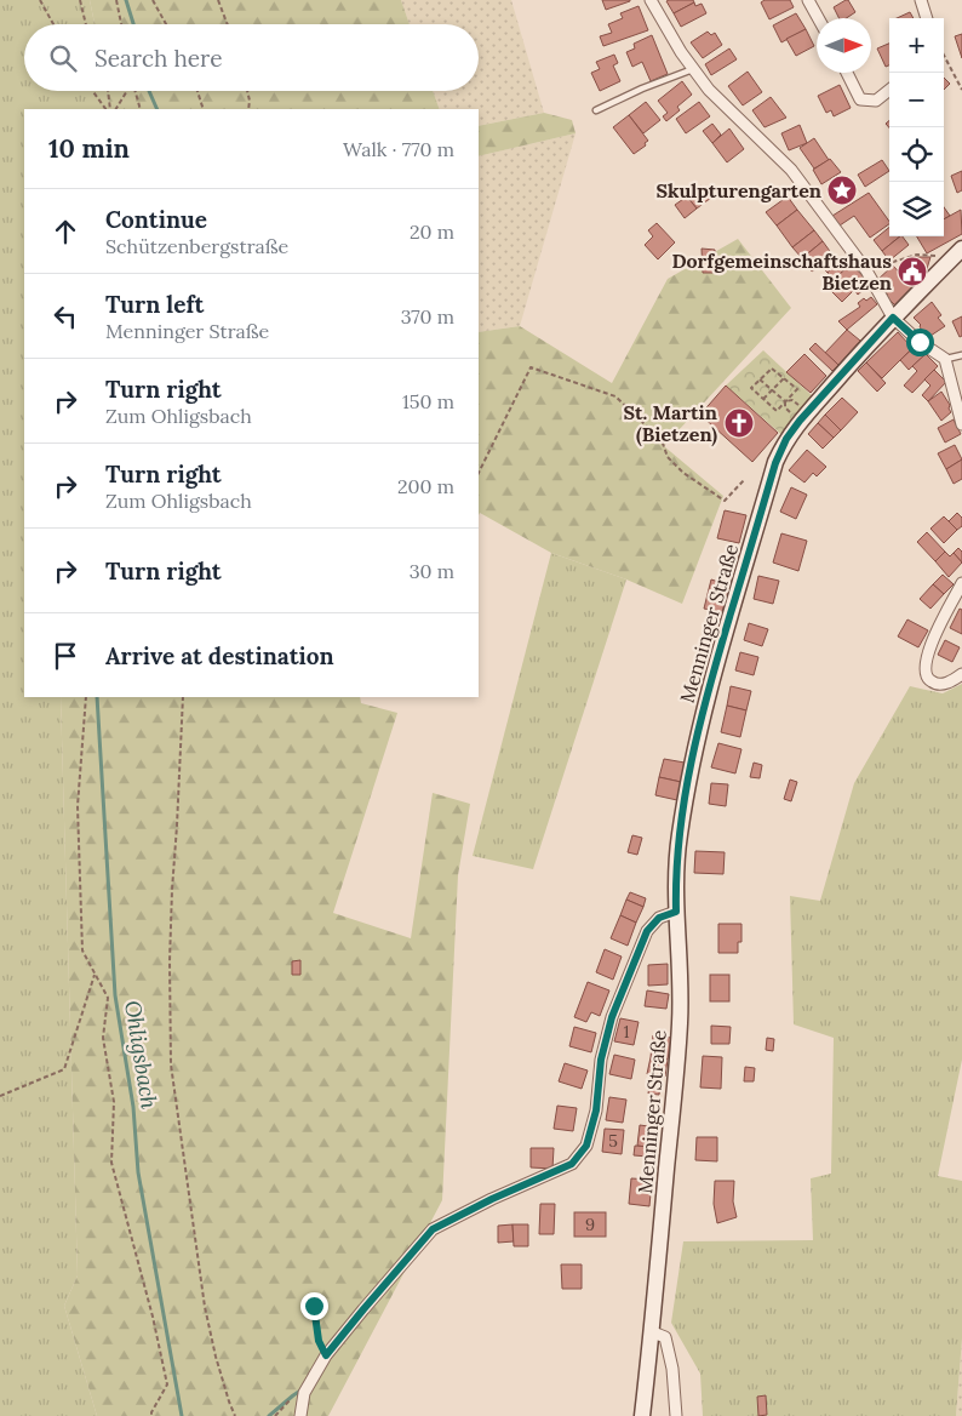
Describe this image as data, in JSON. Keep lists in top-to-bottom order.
{
  "streets": {
    "street": ["Menninger Straße"]
  },
  "water": ["Ohligsbach"],
  "places": {
    "place": ["Skulpturengarten"],
    "public building": ["Dorfgemeinschaftshaus Bietzen"],
    "church": ["St. Martin (Bietzen)"]
  },
  "house_numbers": ["1", "5", "9"],
  "north": "right",
  "page": {
    "map_buttons": ["+", "−"],
    "search": "Search here",
    "heading": ["10 min", "Walk · 770 m"],
    "list": [
      ["Continue", "Schützenbergstraße", "20 m"],
      ["Turn left", "Menninger Straße", "370 m"],
      ["Turn right", "Zum Ohligsbach", "150 m"],
      ["Turn right", "Zum Ohligsbach", "200 m"],
      ["Turn right", "30 m"],
      "Arrive at destination"
    ]
  }
}
